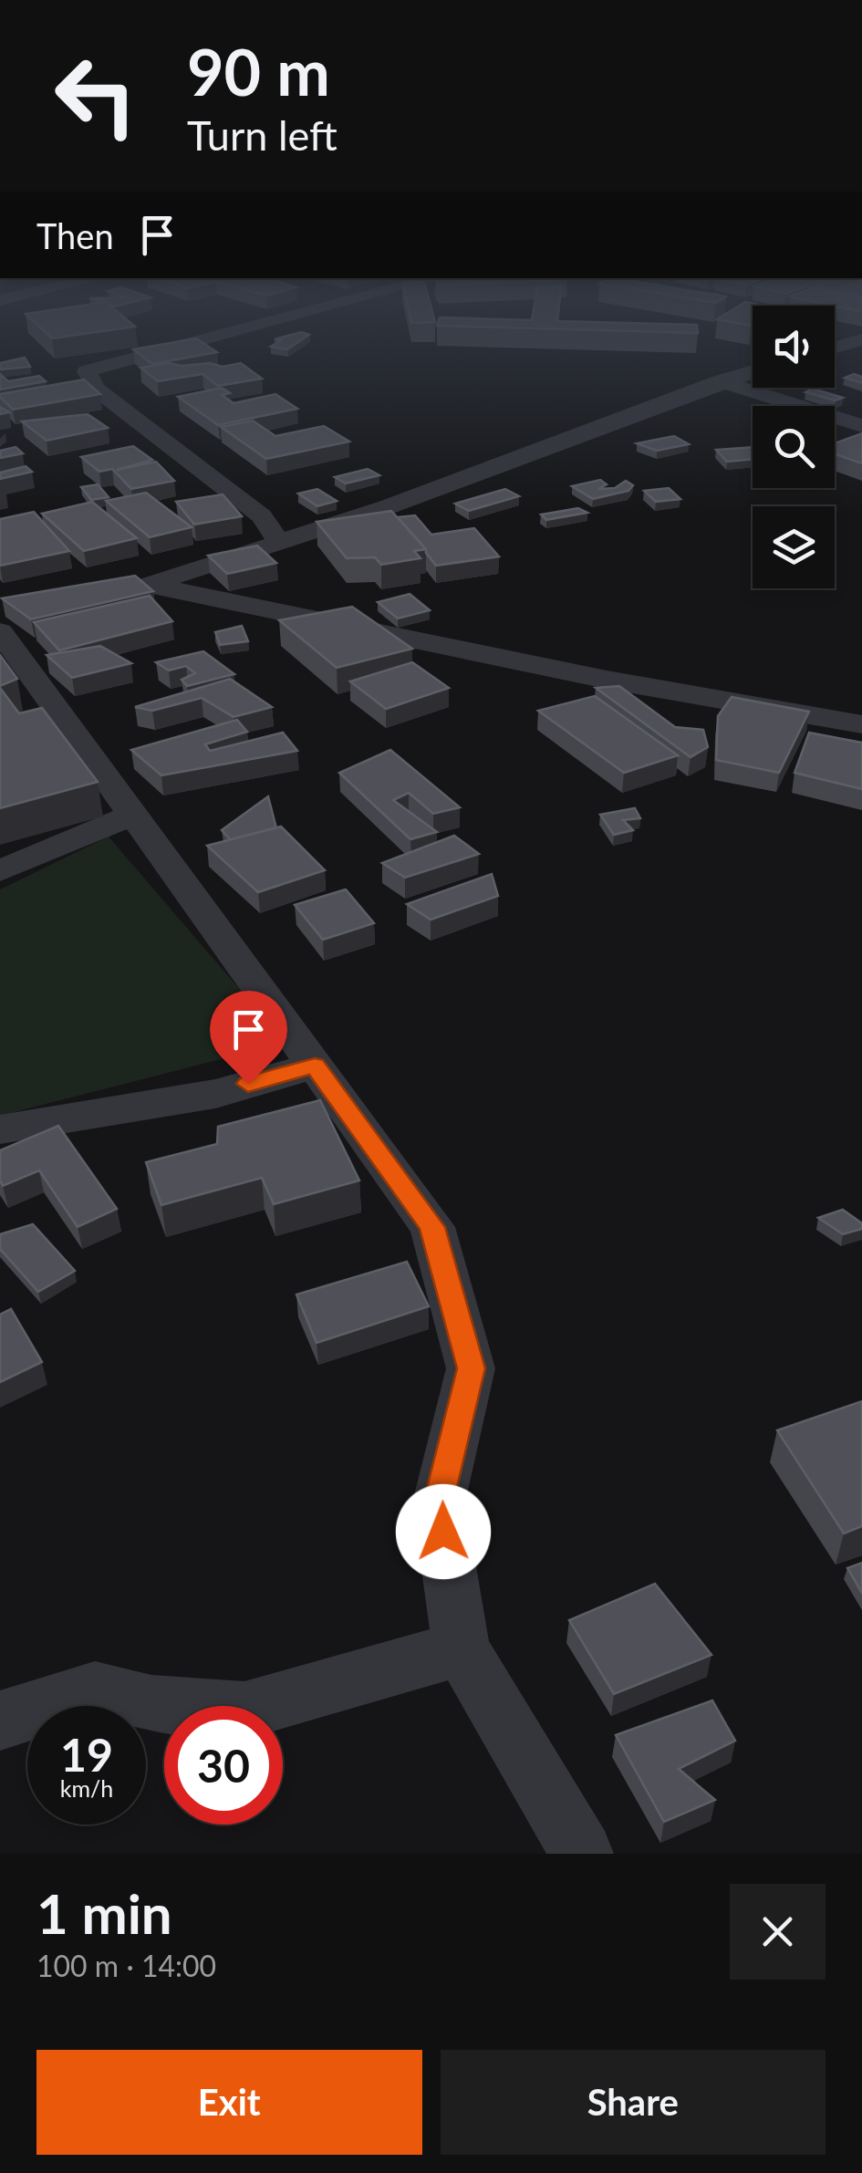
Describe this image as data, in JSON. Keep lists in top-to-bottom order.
{
  "page": {
    "turn": ["90 m", "Turn left"],
    "then": "Then",
    "speed": "19 km/h",
    "limit": "30",
    "heading": ["1 min", "100 m · 14:00"],
    "buttons": ["Exit", "Share"]
  }
}
